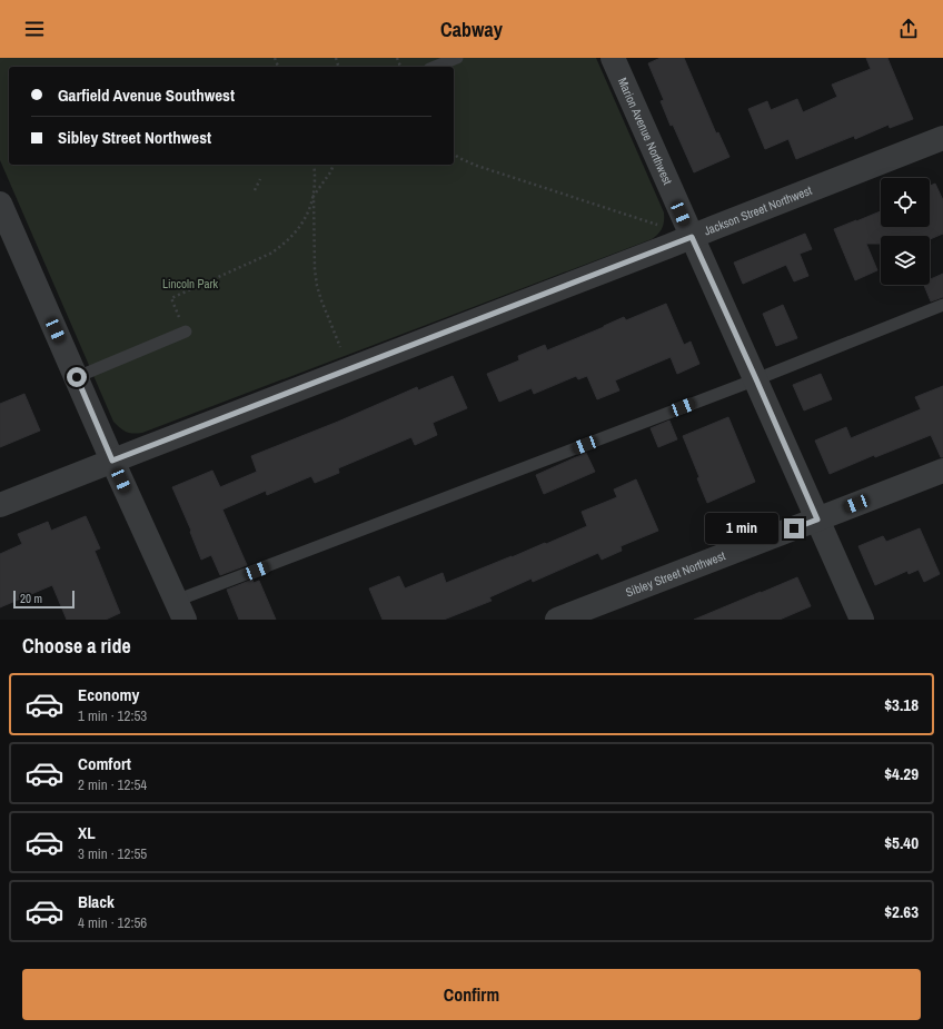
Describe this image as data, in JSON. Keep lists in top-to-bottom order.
{
  "streets": {
    "street": ["Marion Avenue Northwest", "Jackson Street Northwest", "Sibley Street Northwest"]
  },
  "crossings": [
    ["Marion Avenue Northwest", "Jackson Street Northwest"],
    ["Marion Avenue Northwest", "Sibley Street Northwest"]
  ],
  "parks": ["Lincoln Park"],
  "scale_bar": "20 m",
  "page": {
    "header": "Cabway",
    "banner": ["Garfield Avenue Southwest", "Sibley Street Northwest"],
    "bubble": "1 min",
    "scale": "20 m",
    "heading": "Choose a ride",
    "list": [
      {
        "name": "Economy",
        "note": "1 min · 12:53",
        "value": "$3.18"
      },
      {
        "name": "Comfort",
        "note": "2 min · 12:54",
        "value": "$4.29"
      },
      {
        "name": "XL",
        "note": "3 min · 12:55",
        "value": "$5.40"
      },
      {
        "name": "Black",
        "note": "4 min · 12:56",
        "value": "$2.63"
      }
    ],
    "buttons": "Confirm"
  }
}
